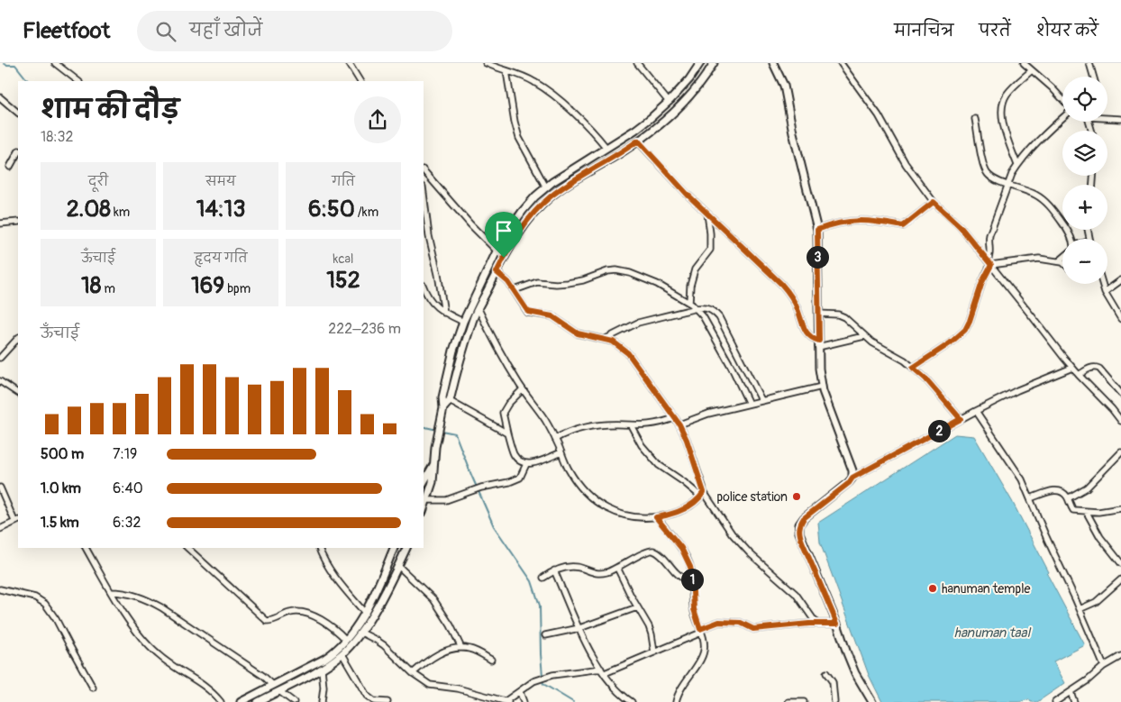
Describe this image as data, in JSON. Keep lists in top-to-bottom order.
{
  "water": ["hanuman taal"],
  "places": ["police station", "hanuman temple"],
  "page": {
    "header": "Fleetfoot",
    "search": "यहाँ खोजें",
    "nav": ["मानचित्र", "परतें", "शेयर करें"],
    "map_buttons": ["+", "−"],
    "heading": ["शाम की दौड़", "18:32"],
    "stats": [
      ["दूरी", "2.08 km"],
      ["समय", "14:13"],
      ["गति", "6:50 /km"],
      ["ऊँचाई", "18 m"],
      ["हृदय गति", "169 bpm"],
      ["kcal", "152"]
    ],
    "pins": ["3", "2", "1"],
    "chart": ["ऊँचाई", "222–236 m"],
    "list": [
      {
        "name": "500 m",
        "note": "7:19"
      },
      {
        "name": "1.0 km",
        "note": "6:40"
      },
      {
        "name": "1.5 km",
        "note": "6:32"
      }
    ]
  }
}
